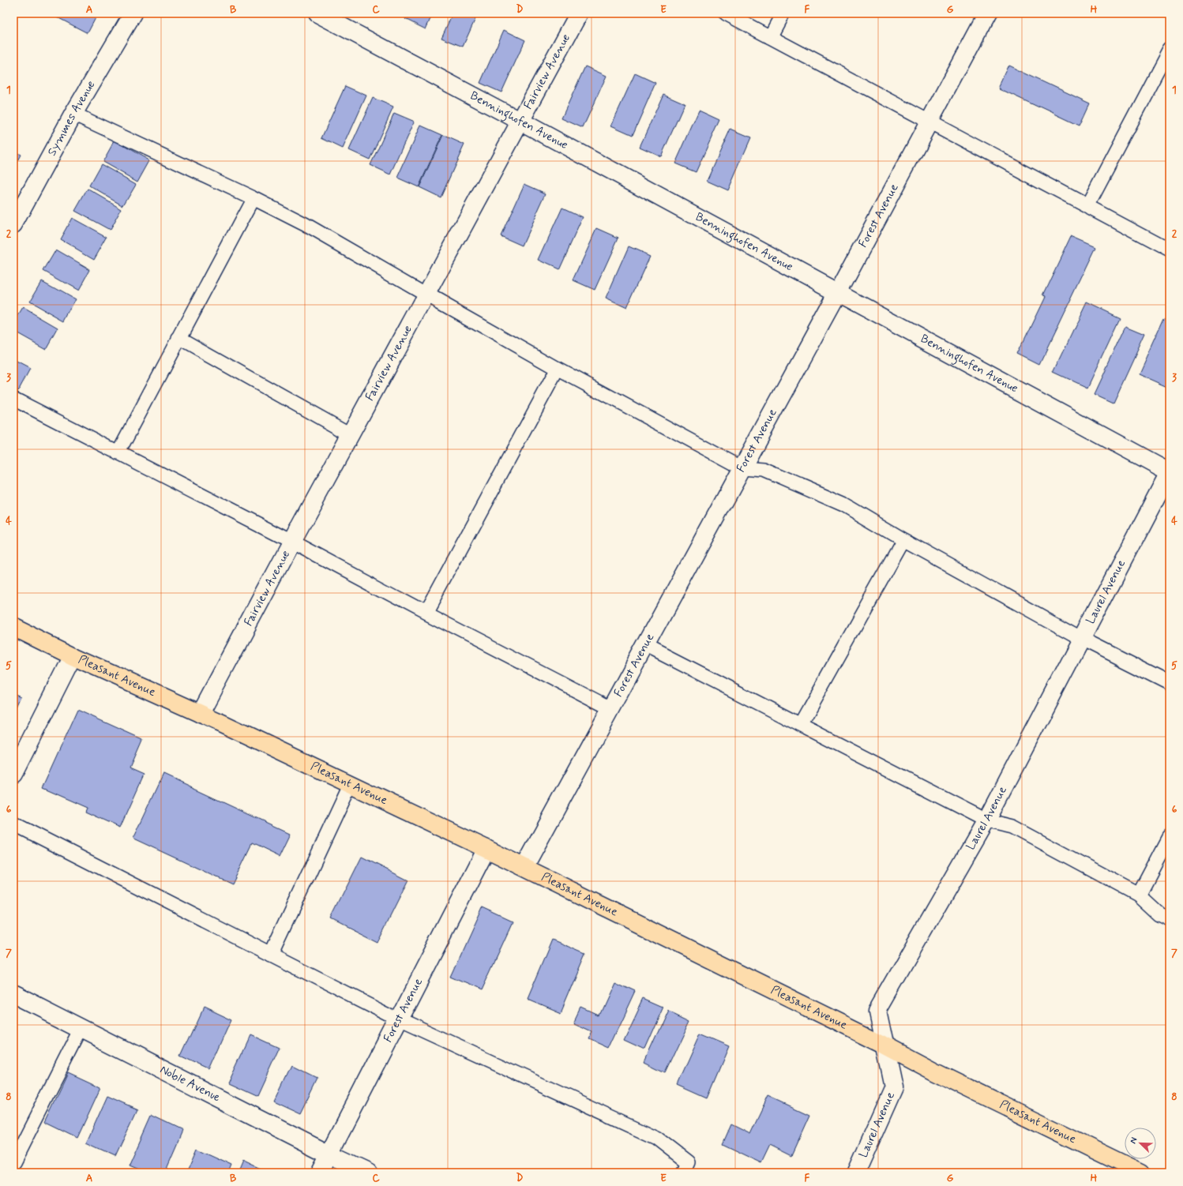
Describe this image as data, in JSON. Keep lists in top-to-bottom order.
{
  "streets": {
    "main road": ["Pleasant Avenue"],
    "street": [
      "Fairview Avenue",
      "Symmes Avenue",
      "Benninghofen Avenue",
      "Forest Avenue",
      "Laurel Avenue",
      "Noble Avenue"
    ]
  },
  "crossings": [
    ["Fairview Avenue", "Benninghofen Avenue"],
    ["Fairview Avenue", "Pleasant Avenue"],
    ["Benninghofen Avenue", "Forest Avenue"],
    ["Benninghofen Avenue", "Laurel Avenue"],
    ["Forest Avenue", "Pleasant Avenue"],
    ["Forest Avenue", "Noble Avenue"],
    ["Laurel Avenue", "Pleasant Avenue"]
  ],
  "north": "top left",
  "grid": {
    "columns": [
      "A",
      "B",
      "C",
      "D",
      "E",
      "F",
      "G",
      "H"
    ],
    "rows": [
      "1",
      "2",
      "3",
      "4",
      "5",
      "6",
      "7",
      "8"
    ]
  }
}
